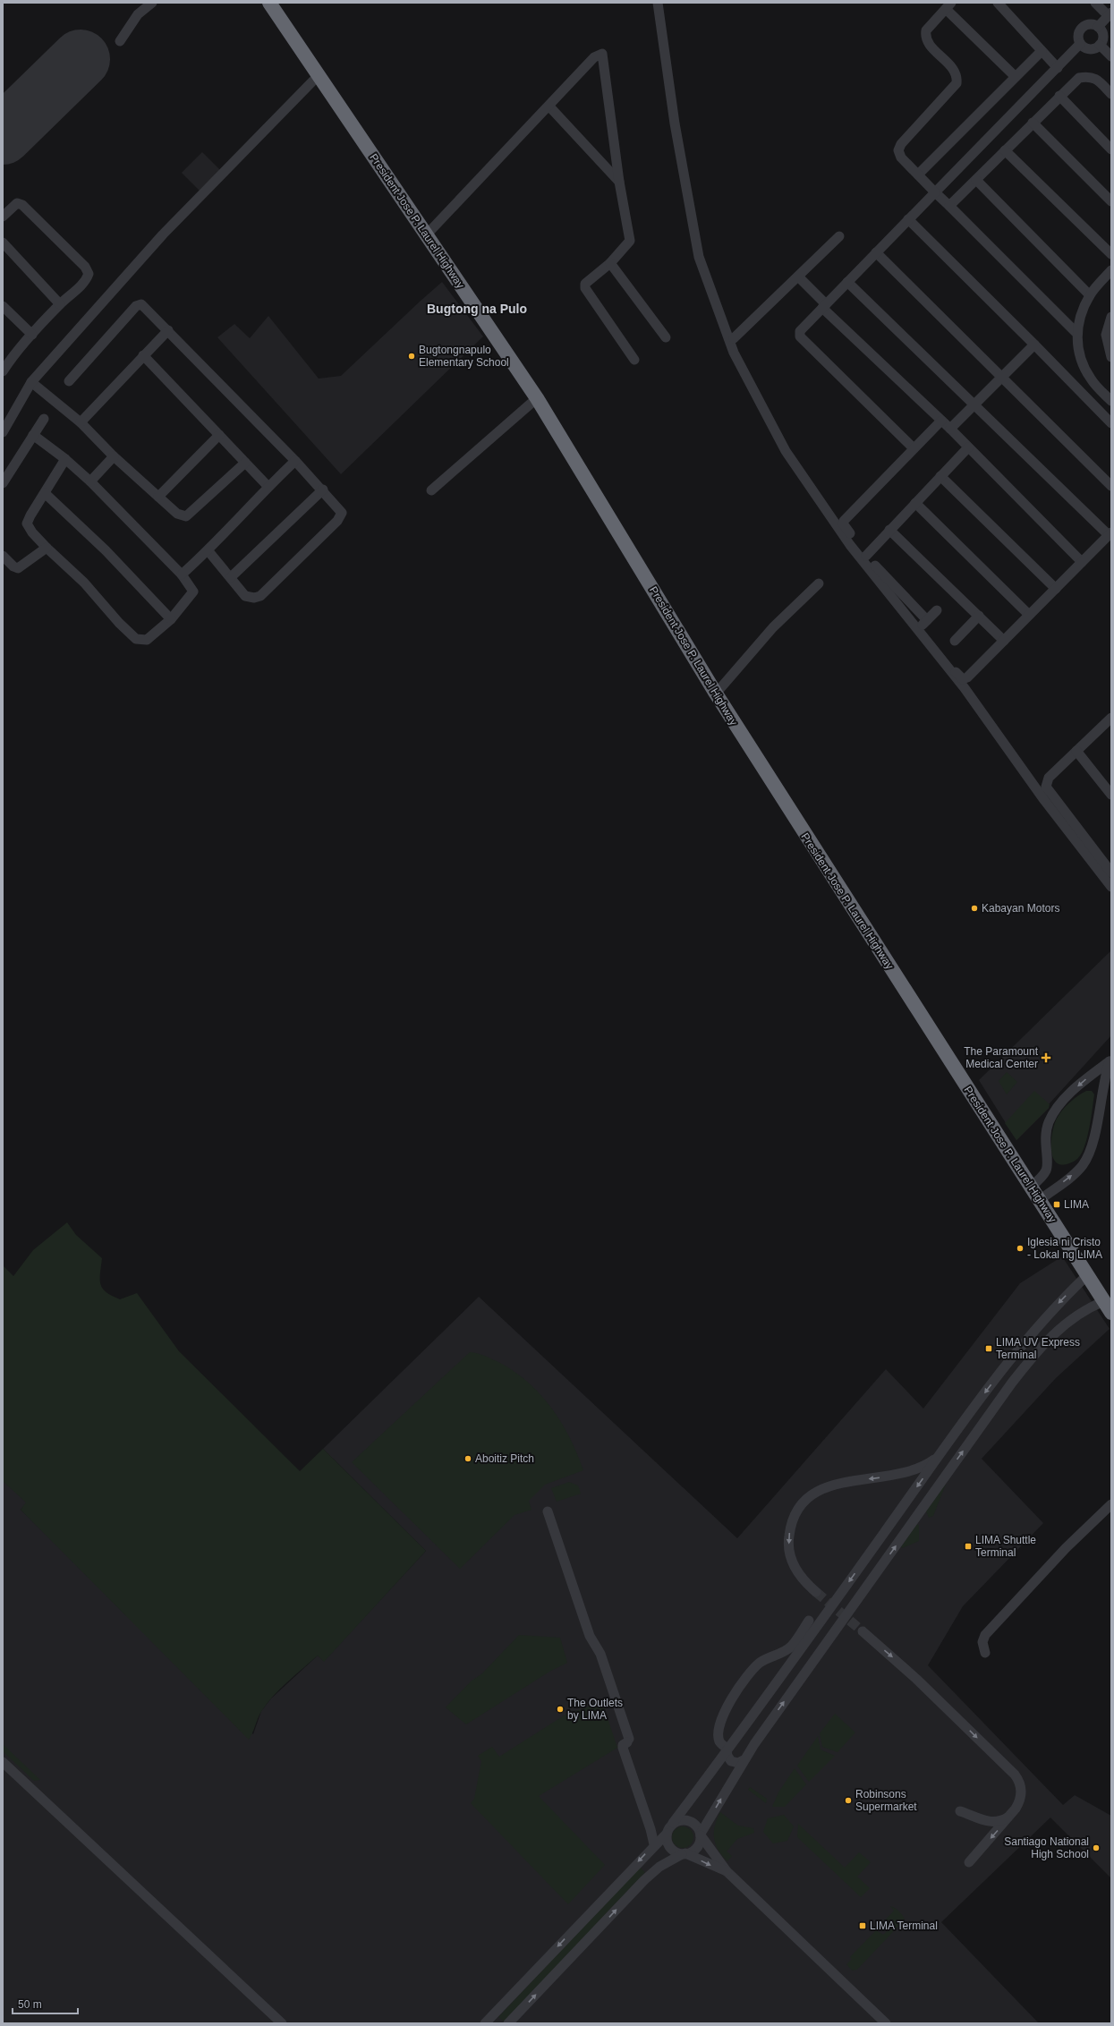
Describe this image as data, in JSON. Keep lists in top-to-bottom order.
{
  "streets": {
    "highway": ["President Jose P. Laurel Highway"]
  },
  "districts": ["Bugtong na Pulo"],
  "places": {
    "other": [
      "Bugtongnapulo Elementary School",
      "Kabayan Motors",
      "Iglesia ni Cristo - Lokal ng LIMA",
      "Aboitiz Pitch",
      "The Outlets by LIMA",
      "Robinsons Supermarket",
      "Santiago National High School"
    ],
    "health": ["The Paramount Medical Center"],
    "transit": [
      "LIMA",
      "LIMA UV Express Terminal",
      "LIMA Shuttle Terminal",
      "LIMA Terminal"
    ]
  },
  "scale_bar": "50 m"
}
